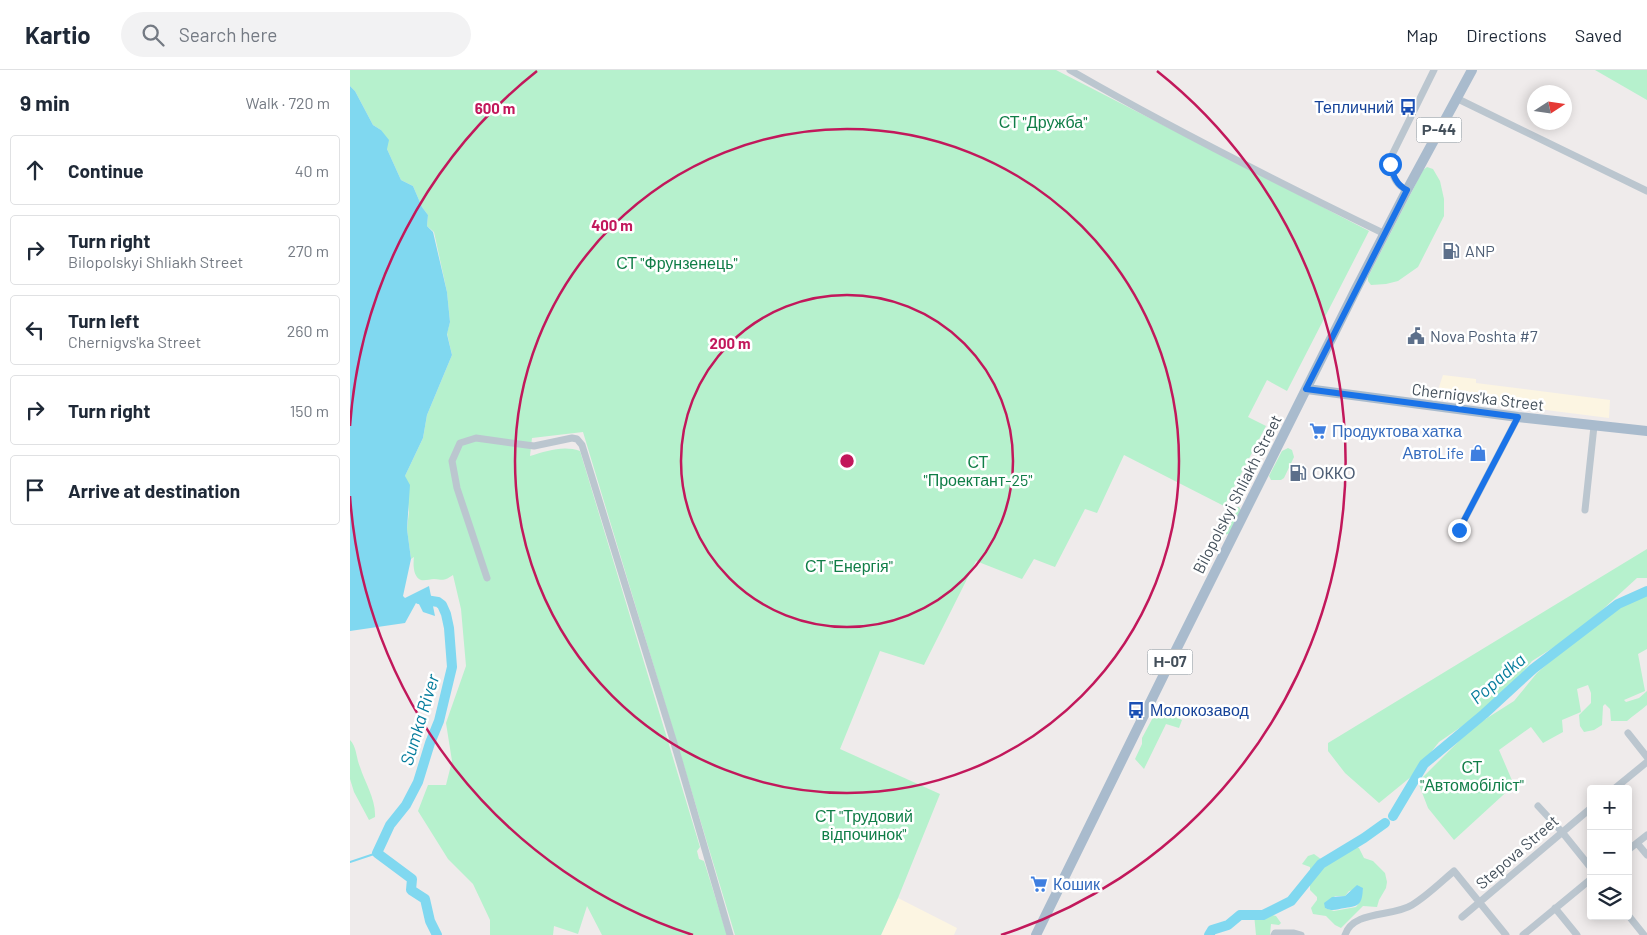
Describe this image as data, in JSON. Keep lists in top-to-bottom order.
{
  "streets": {
    "main road": [
      "Р-44",
      "Chernigvs'ka Street",
      "Bilopolskyi Shliakh Street",
      "Н-07"
    ],
    "street": ["Stepova Street"]
  },
  "crossings": [
    ["Chernigvs'ka Street", "Bilopolskyi Shliakh Street"]
  ],
  "water": ["Popadka", "Sumka River"],
  "parks": [
    "СТ \"Дружба\"",
    "СТ \"Фрунзенець\"",
    "СТ \"Проектант-25\"",
    "СТ \"Енергія\"",
    "СТ \"Автомобіліст\"",
    "СТ \"Трудовий відпочинок\""
  ],
  "places": {
    "bus stop": ["Тепличний", "Молокозавод"],
    "fuel station": ["ANP", "ОККО"],
    "public building": ["Nova Poshta #7"],
    "supermarket": ["Продуктова хатка", "Кошик"],
    "shop": ["АвтоLife"]
  },
  "north": "right",
  "page": {
    "header": "Kartio",
    "search": "Search here",
    "nav": ["Map", "Directions", "Saved"],
    "heading": ["9 min", "Walk · 720 m"],
    "list": [
      ["Continue", "40 m"],
      ["Turn right", "Bilopolskyi Shliakh Street", "270 m"],
      ["Turn left", "Chernigvs'ka Street", "260 m"],
      ["Turn right", "150 m"],
      "Arrive at destination"
    ],
    "map_buttons": ["+", "−"]
  },
  "rings": ["600 m", "400 m", "200 m"]
}
